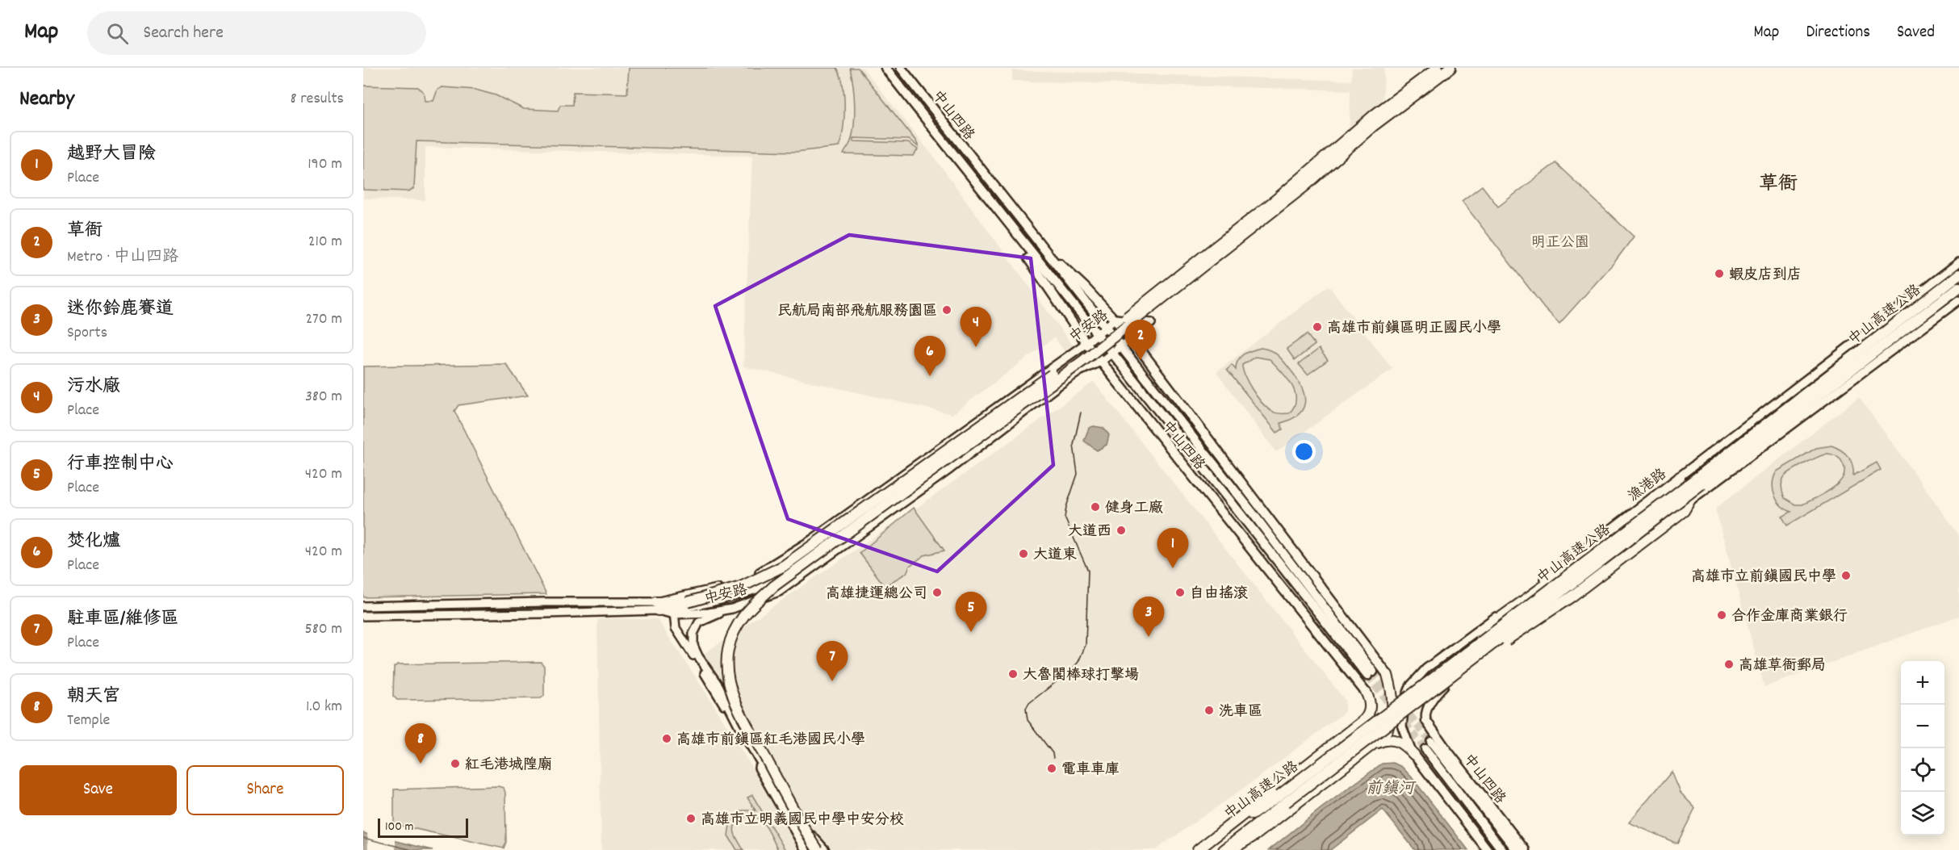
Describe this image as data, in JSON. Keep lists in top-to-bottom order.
{
  "streets": {
    "highway": ["中山高速公路"],
    "main road": ["中山四路"],
    "street": ["中安路", "漁港路"]
  },
  "crossings": [
    ["中山四路", "中安路"]
  ],
  "districts": ["草衙"],
  "water": ["前鎮河"],
  "parks": ["明正公園"],
  "places": [
    "蝦皮店到店",
    "民航局南部飛航服務園區",
    "高雄市前鎮區明正國民小學",
    "健身工廠",
    "大道西",
    "大道東",
    "高雄市立前鎮國民中學",
    "高雄捷運總公司",
    "自由搖滾",
    "合作金庫商業銀行",
    "高雄草衙郵局",
    "大魯閣棒球打擊場",
    "洗車區",
    "高雄市前鎮區紅毛港國民小學",
    "紅毛港城隍廟",
    "電車車庫",
    "高雄市立明義國民中學中安分校"
  ],
  "scale_bar": "100 m",
  "page": {
    "header": "Map",
    "search": "Search here",
    "nav": ["Map", "Directions", "Saved"],
    "heading": ["Nearby", "8 results"],
    "list": [
      {
        "mark": "1",
        "name": "越野大冒險",
        "note": "Place",
        "value": "190 m"
      },
      {
        "mark": "2",
        "name": "草衙",
        "note": "Metro · 中山四路",
        "value": "210 m"
      },
      {
        "mark": "3",
        "name": "迷你鈴鹿賽道",
        "note": "Sports",
        "value": "270 m"
      },
      {
        "mark": "4",
        "name": "污水廠",
        "note": "Place",
        "value": "380 m"
      },
      {
        "mark": "5",
        "name": "行車控制中心",
        "note": "Place",
        "value": "420 m"
      },
      {
        "mark": "6",
        "name": "焚化爐",
        "note": "Place",
        "value": "420 m"
      },
      {
        "mark": "7",
        "name": "駐車區/維修區",
        "note": "Place",
        "value": "580 m"
      },
      {
        "mark": "8",
        "name": "朝天宮",
        "note": "Temple",
        "value": "1.0 km"
      }
    ],
    "pins": [
      "4",
      "2",
      "6",
      "1",
      "5",
      "3",
      "7",
      "8"
    ],
    "map_buttons": ["+", "−"],
    "buttons": ["Save", "Share"],
    "scale": "100 m"
  }
}
